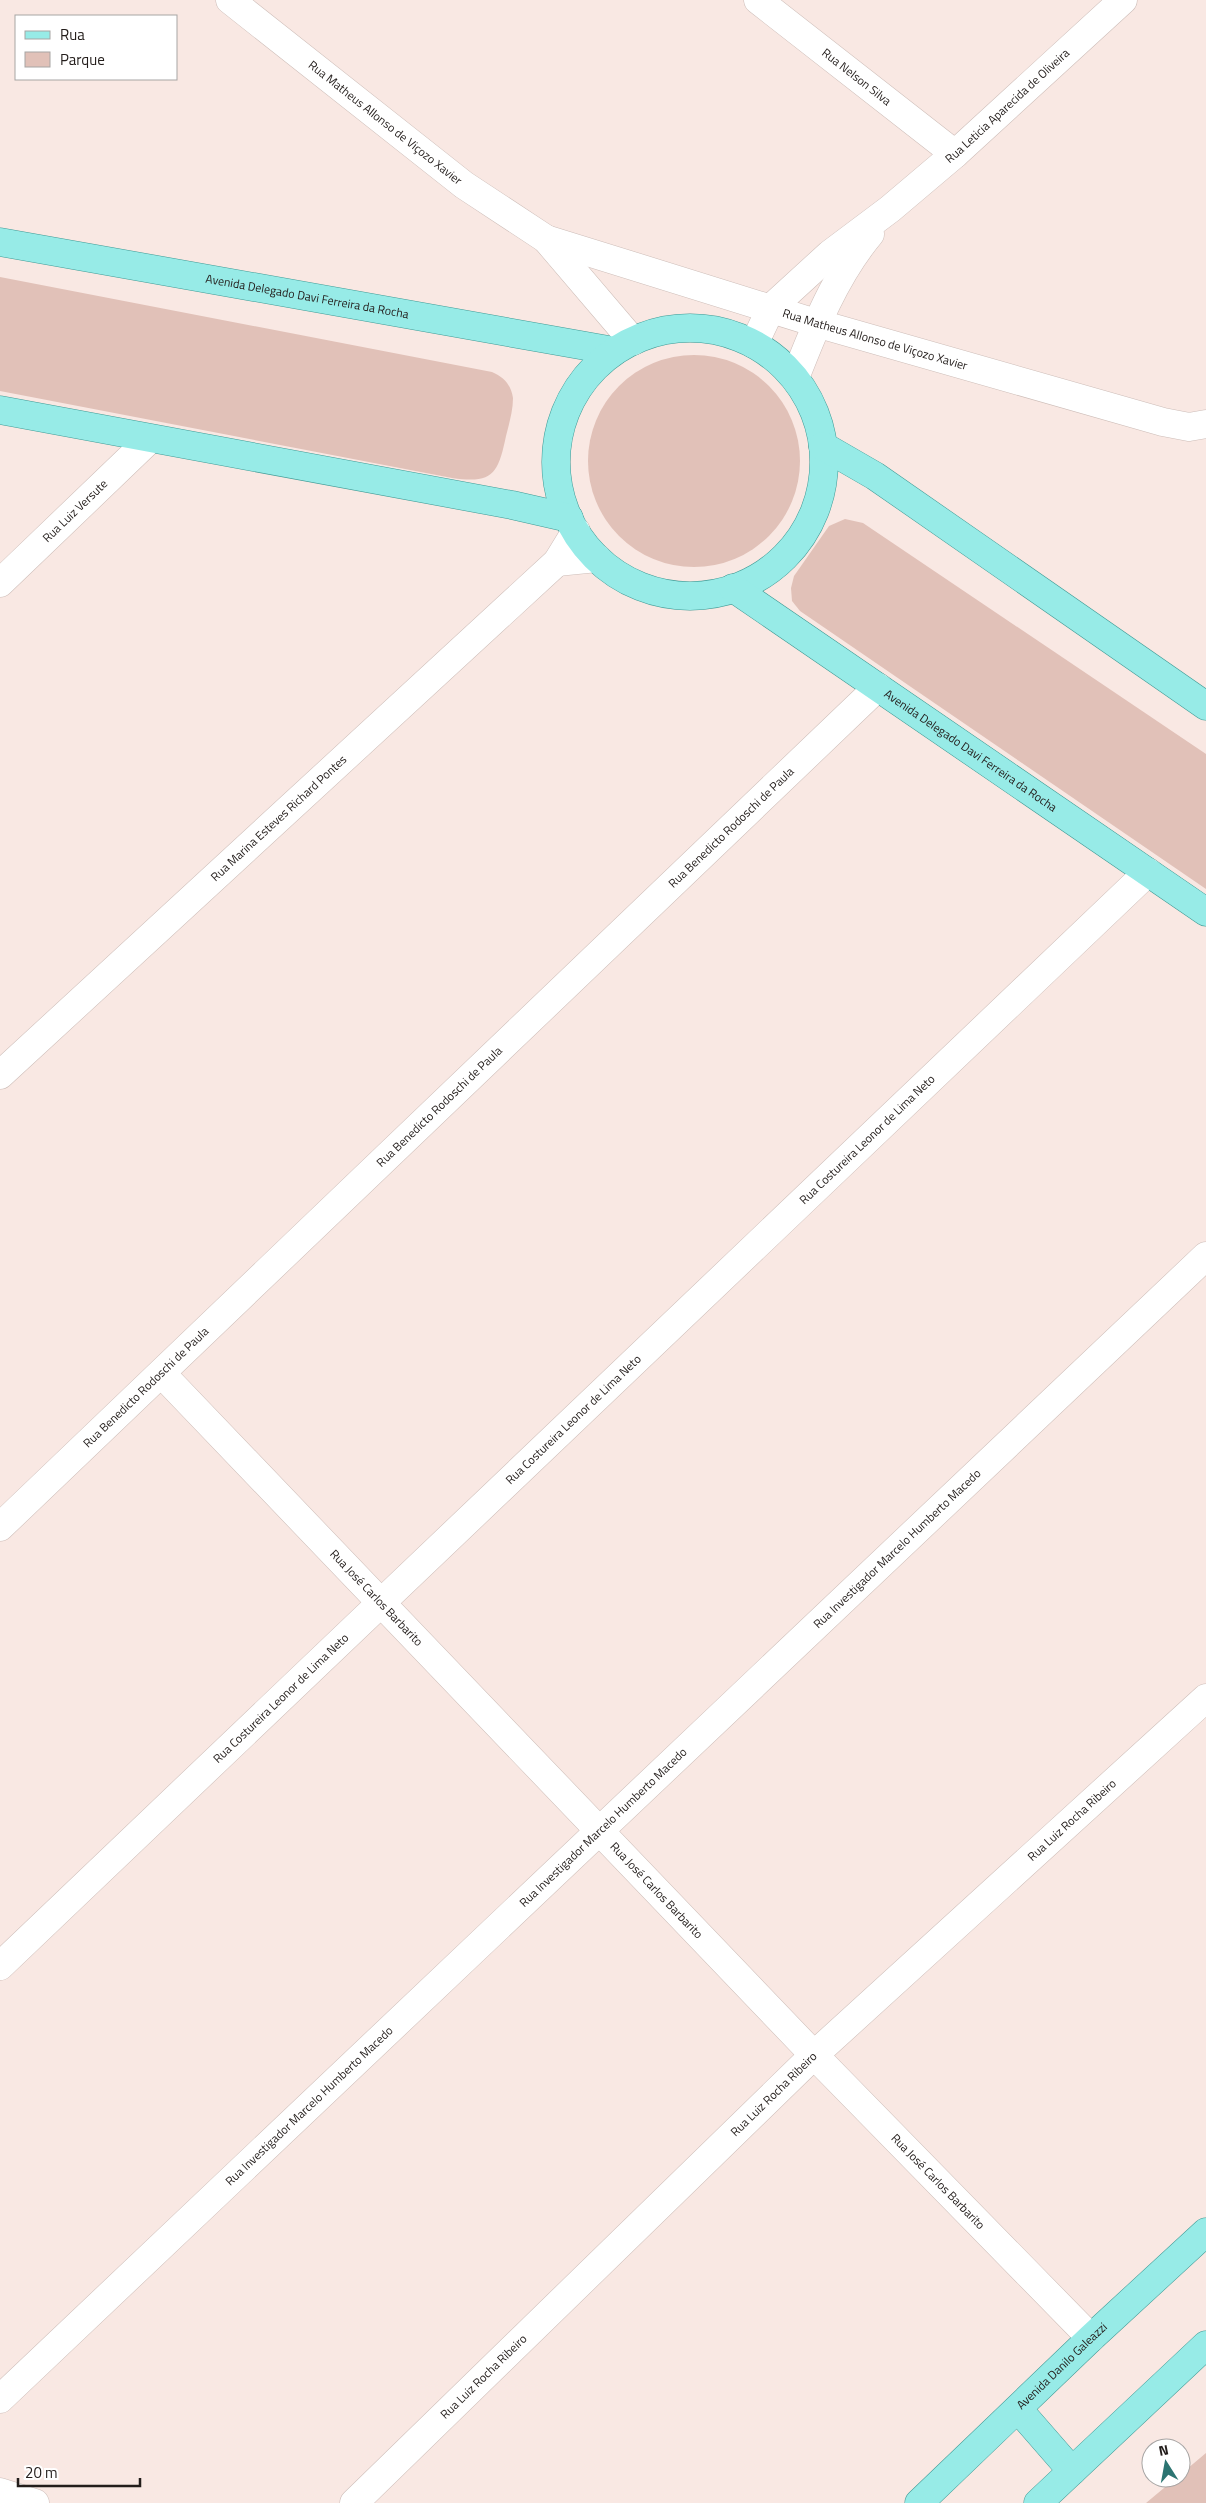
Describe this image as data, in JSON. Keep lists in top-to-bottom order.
{
  "streets": {
    "main road": ["Avenida Delegado Davi Ferreira da Rocha", "Avenida Danilo Galeazzi"],
    "street": [
      "Rua Nelson Silva",
      "Rua Leticia Aparecida de Oliveira",
      "Rua Matheus Allonso de Viçozo Xavier",
      "Rua Luiz Versute",
      "Rua Marina Esteves Richard Pontes",
      "Rua Benedicto Rodoschi de Paula",
      "Rua Costureira Leonor de Lima Neto",
      "Rua Investigador Marcelo Humberto Macedo",
      "Rua José Carlos Barbarito",
      "Rua Luiz Rocha Ribeiro"
    ]
  },
  "crossings": [
    ["Rua Nelson Silva", "Rua Leticia Aparecida de Oliveira"],
    ["Rua Leticia Aparecida de Oliveira", "Rua Matheus Allonso de Viçozo Xavier"],
    ["Rua Matheus Allonso de Viçozo Xavier", "Avenida Delegado Davi Ferreira da Rocha"],
    ["Avenida Delegado Davi Ferreira da Rocha", "Rua Benedicto Rodoschi de Paula"],
    ["Avenida Delegado Davi Ferreira da Rocha", "Rua Costureira Leonor de Lima Neto"],
    ["Rua Benedicto Rodoschi de Paula", "Rua José Carlos Barbarito"],
    ["Rua Costureira Leonor de Lima Neto", "Rua José Carlos Barbarito"],
    ["Rua Investigador Marcelo Humberto Macedo", "Rua José Carlos Barbarito"],
    ["Rua José Carlos Barbarito", "Rua Luiz Rocha Ribeiro"],
    ["Rua José Carlos Barbarito", "Avenida Danilo Galeazzi"]
  ],
  "legend": ["Rua", "Parque"],
  "scale_bar": "20 m",
  "north": "top"
}
